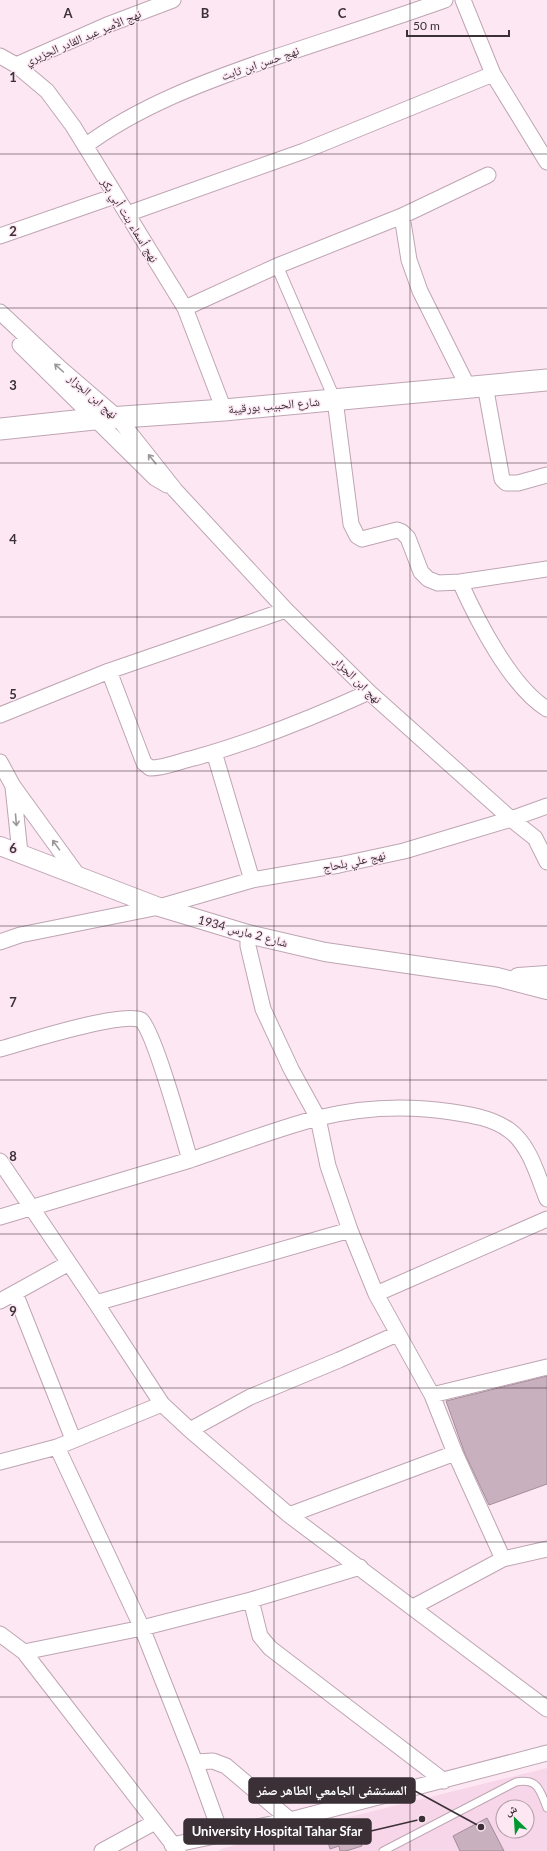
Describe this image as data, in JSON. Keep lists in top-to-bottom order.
{
  "streets": {
    "main road": ["شارع الحبيب بورقيبة"],
    "street": [
      "نهج اﻷمير عبد القادر الجزيري",
      "نهج حسن ابن ثابت",
      "نهج أسماء بنت أبي بكر",
      "نهج ابن الجزار",
      "نهج علي بلحاج",
      "شارع 2 مارس 1934"
    ]
  },
  "crossings": [
    ["نهج اﻷمير عبد القادر الجزيري", "نهج أسماء بنت أبي بكر"],
    ["نهج حسن ابن ثابت", "نهج أسماء بنت أبي بكر"],
    ["نهج أسماء بنت أبي بكر", "شارع الحبيب بورقيبة"],
    ["نهج ابن الجزار", "شارع الحبيب بورقيبة"],
    ["نهج ابن الجزار", "نهج علي بلحاج"],
    ["نهج علي بلحاج", "شارع 2 مارس 1934"]
  ],
  "places": ["University Hospital Tahar Sfar", "المستشفى الجامعي الطاهر صفر"],
  "scale_bar": "50 m",
  "north": "top left",
  "grid": {
    "columns": ["A", "B", "C"],
    "rows": [
      "1",
      "2",
      "3",
      "4",
      "5",
      "6",
      "7",
      "8",
      "9"
    ]
  }
}
